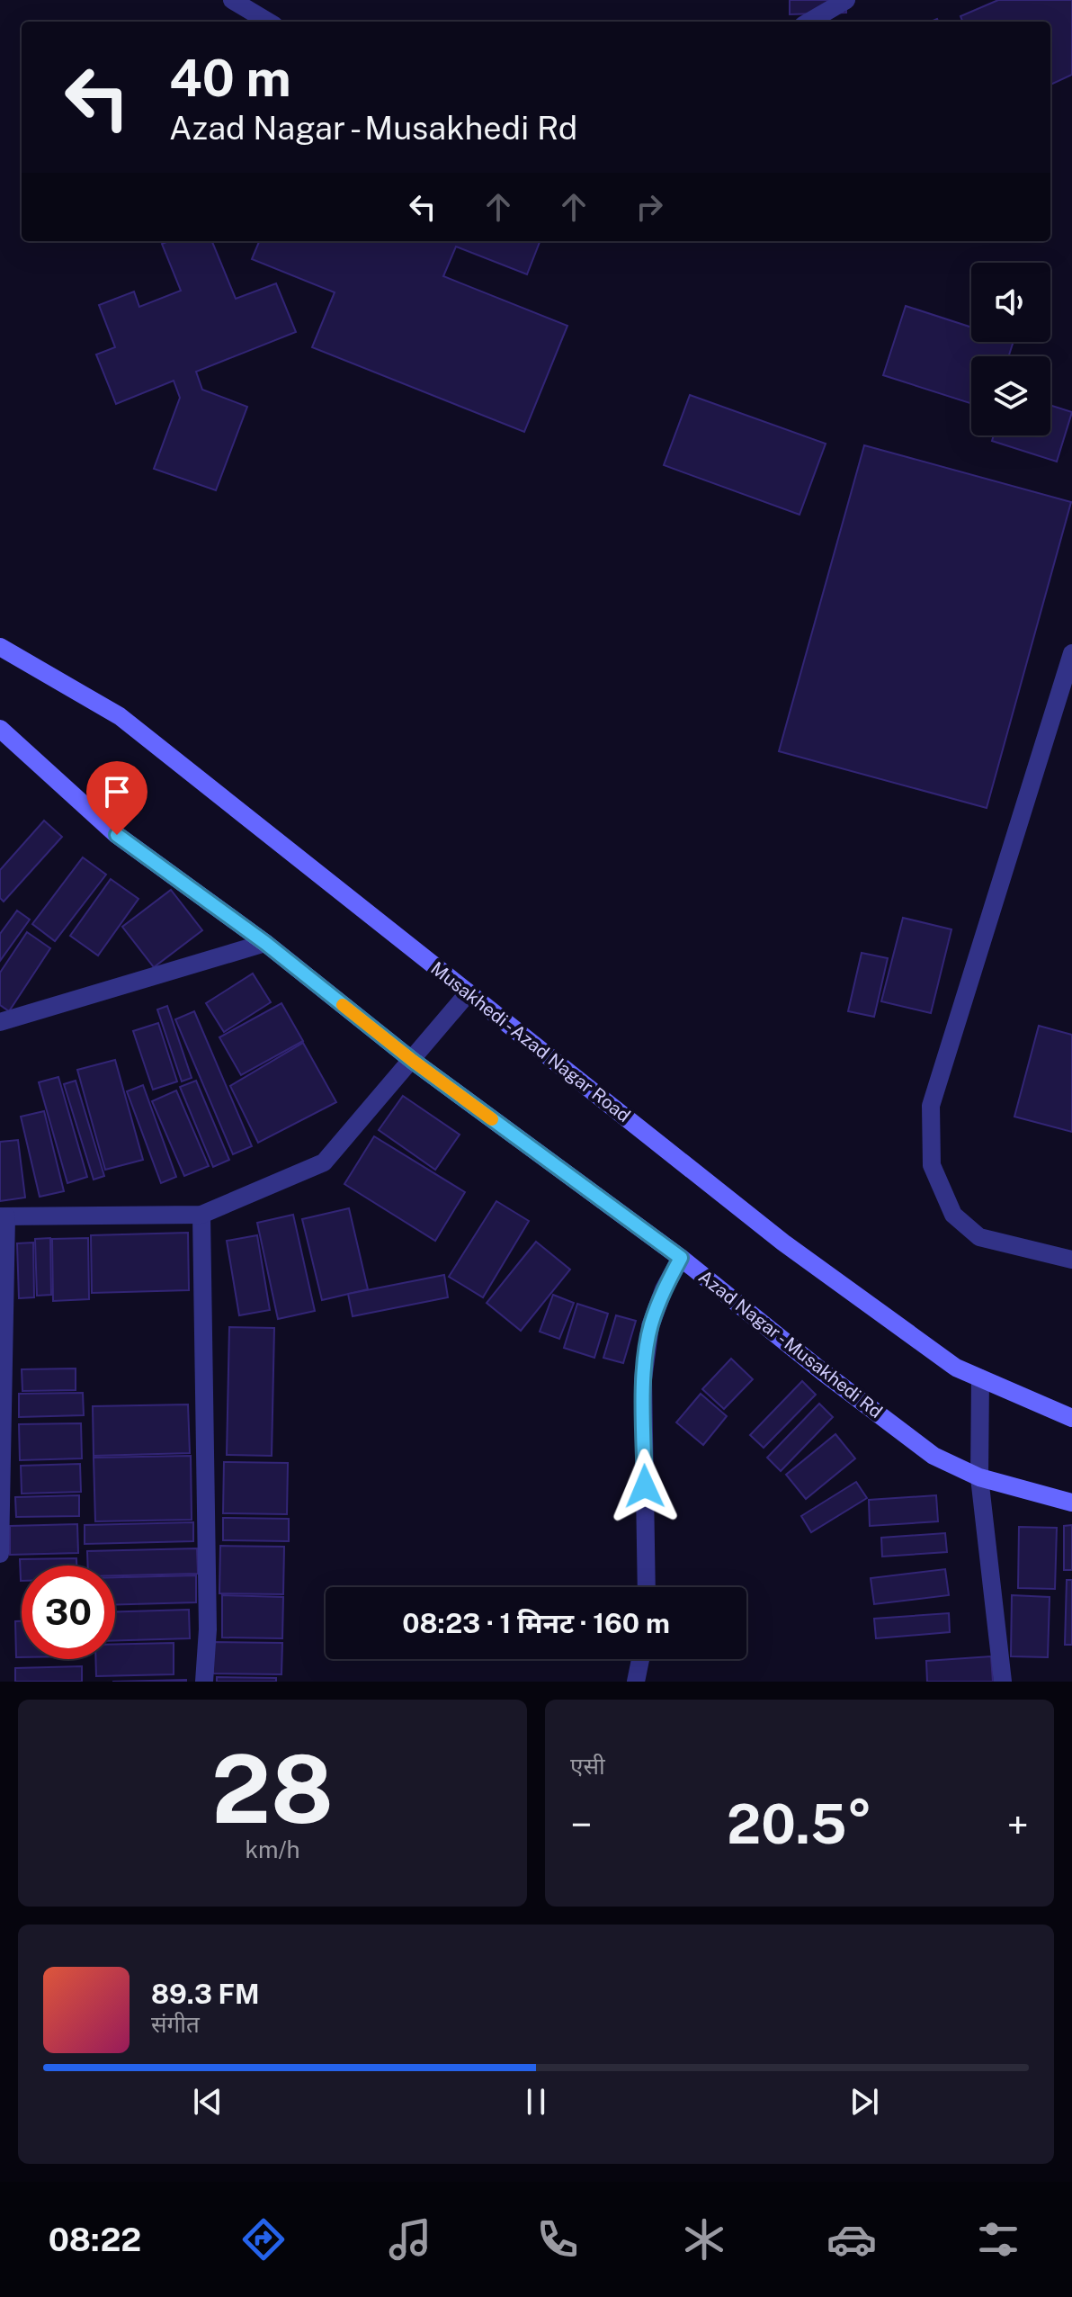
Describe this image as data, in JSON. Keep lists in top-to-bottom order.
{
  "streets": {
    "main road": ["Musakhedi - Azad Nagar Road", "Azad Nagar - Musakhedi Rd"]
  },
  "page": {
    "turn": ["40 m", "Azad Nagar - Musakhedi Rd"],
    "limit": "30",
    "trip": "08:23 · 1 मिनट · 160 m",
    "tile": [
      ["28", "km/h"],
      "एसी"
    ],
    "heat": ["−", "20.5°", "+"],
    "song": ["89.3 FM", "संगीत"],
    "tabs": "08:22"
  }
}
